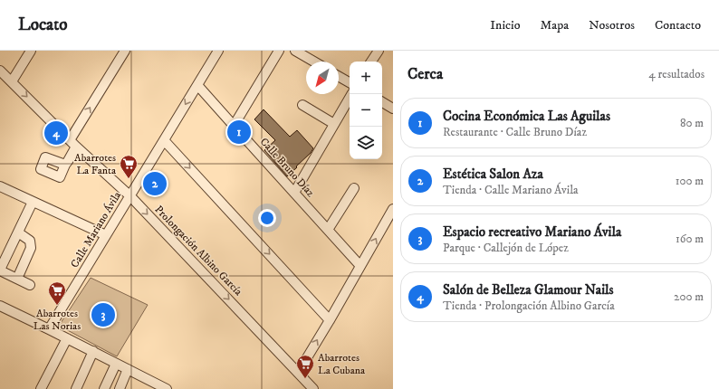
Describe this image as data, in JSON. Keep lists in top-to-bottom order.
{
  "streets": {
    "street": ["Calle Bruno Díaz", "Calle Mariano Ávila", "Prolongación Albino García"]
  },
  "crossings": [
    ["Calle Bruno Díaz", "Calle Mariano Ávila"],
    ["Calle Mariano Ávila", "Prolongación Albino García"]
  ],
  "places": {
    "supermarket": ["Abarrotes La Fanta", "Abarrotes Las Norias", "Abarrotes La Cubana"]
  },
  "north": "bottom left",
  "page": {
    "header": "Locato",
    "nav": [
      "Inicio",
      "Mapa",
      "Nosotros",
      "Contacto"
    ],
    "heading": ["Cerca", "4 resultados"],
    "map_buttons": ["+", "−"],
    "list": [
      {
        "mark": "1",
        "name": "Cocina Económica Las Aguilas",
        "note": "Restaurante · Calle Bruno Díaz",
        "value": "80 m"
      },
      {
        "mark": "2",
        "name": "Estética Salon Aza",
        "note": "Tienda · Calle Mariano Ávila",
        "value": "100 m"
      },
      {
        "mark": "3",
        "name": "Espacio recreativo Mariano Ávila",
        "note": "Parque · Callejón de López",
        "value": "160 m"
      },
      {
        "mark": "4",
        "name": "Salón de Belleza Glamour Nails",
        "note": "Tienda · Prolongación Albino García",
        "value": "200 m"
      }
    ],
    "pins": [
      "1",
      "4",
      "2",
      "3"
    ]
  }
}
